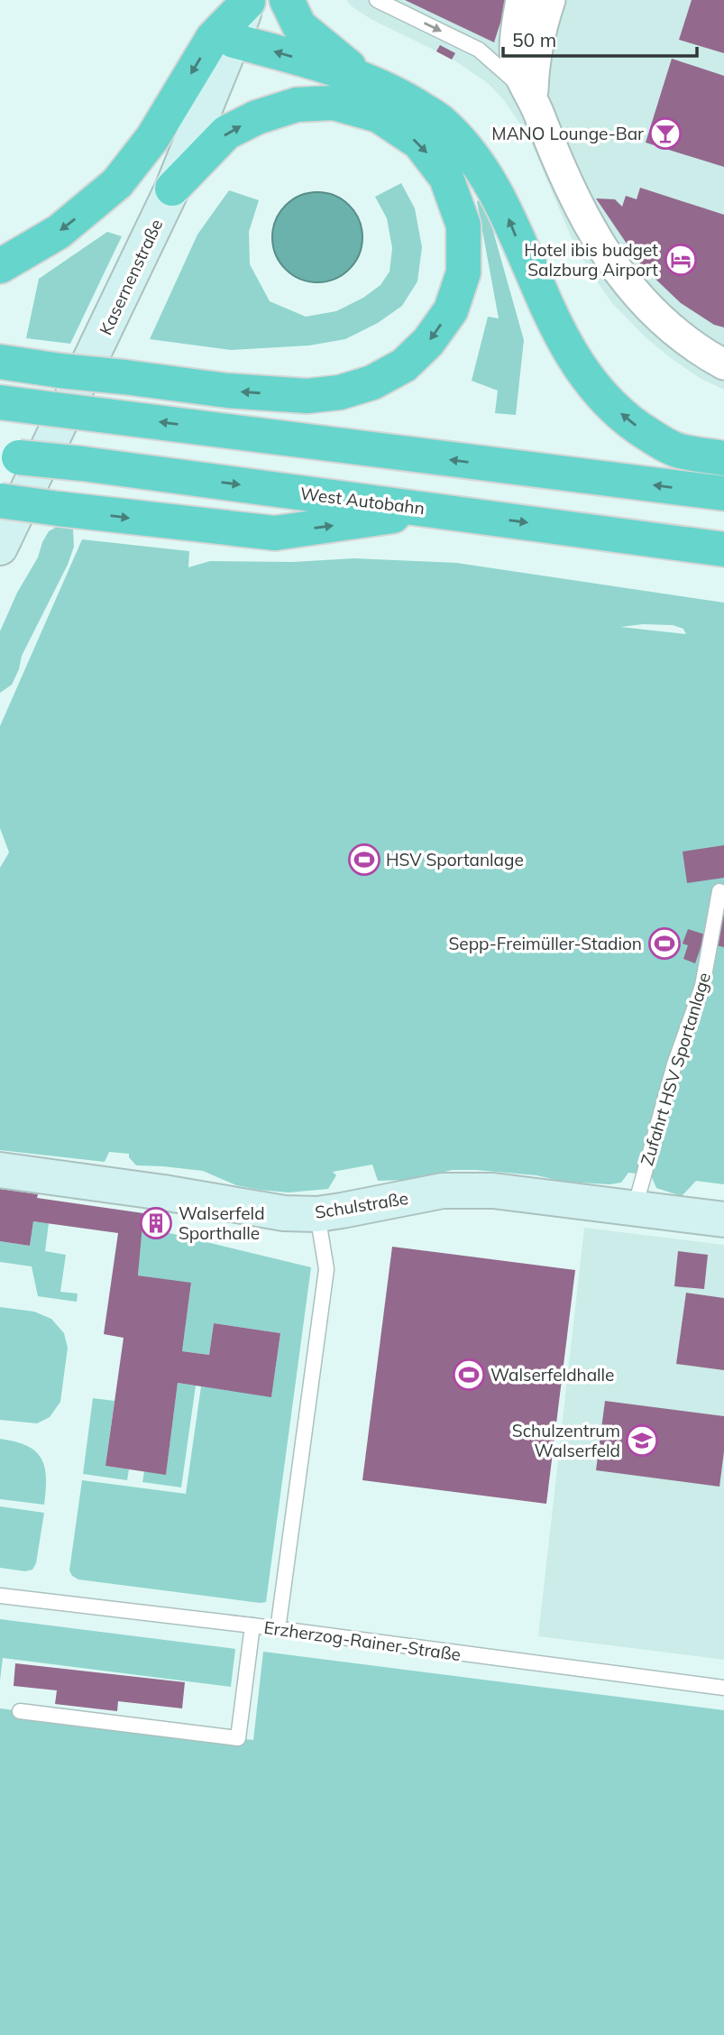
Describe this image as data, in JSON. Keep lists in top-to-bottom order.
{
  "streets": {
    "highway": ["West Autobahn"],
    "street": ["Kasernenstraße", "Schulstraße"],
    "lane": ["Zufahrt HSV Sportanlage", "Erzherzog-Rainer-Straße"]
  },
  "crossings": [
    ["Zufahrt HSV Sportanlage", "Schulstraße"]
  ],
  "places": {
    "bar": ["MANO Lounge-Bar"],
    "hotel": ["Hotel ibis budget Salzburg Airport"],
    "sports": ["HSV Sportanlage", "Sepp-Freimüller-Stadion", "Walserfeldhalle"],
    "building": ["Walserfeld Sporthalle"],
    "school or university": ["Schulzentrum Walserfeld"]
  },
  "scale_bar": "50 m"
}
